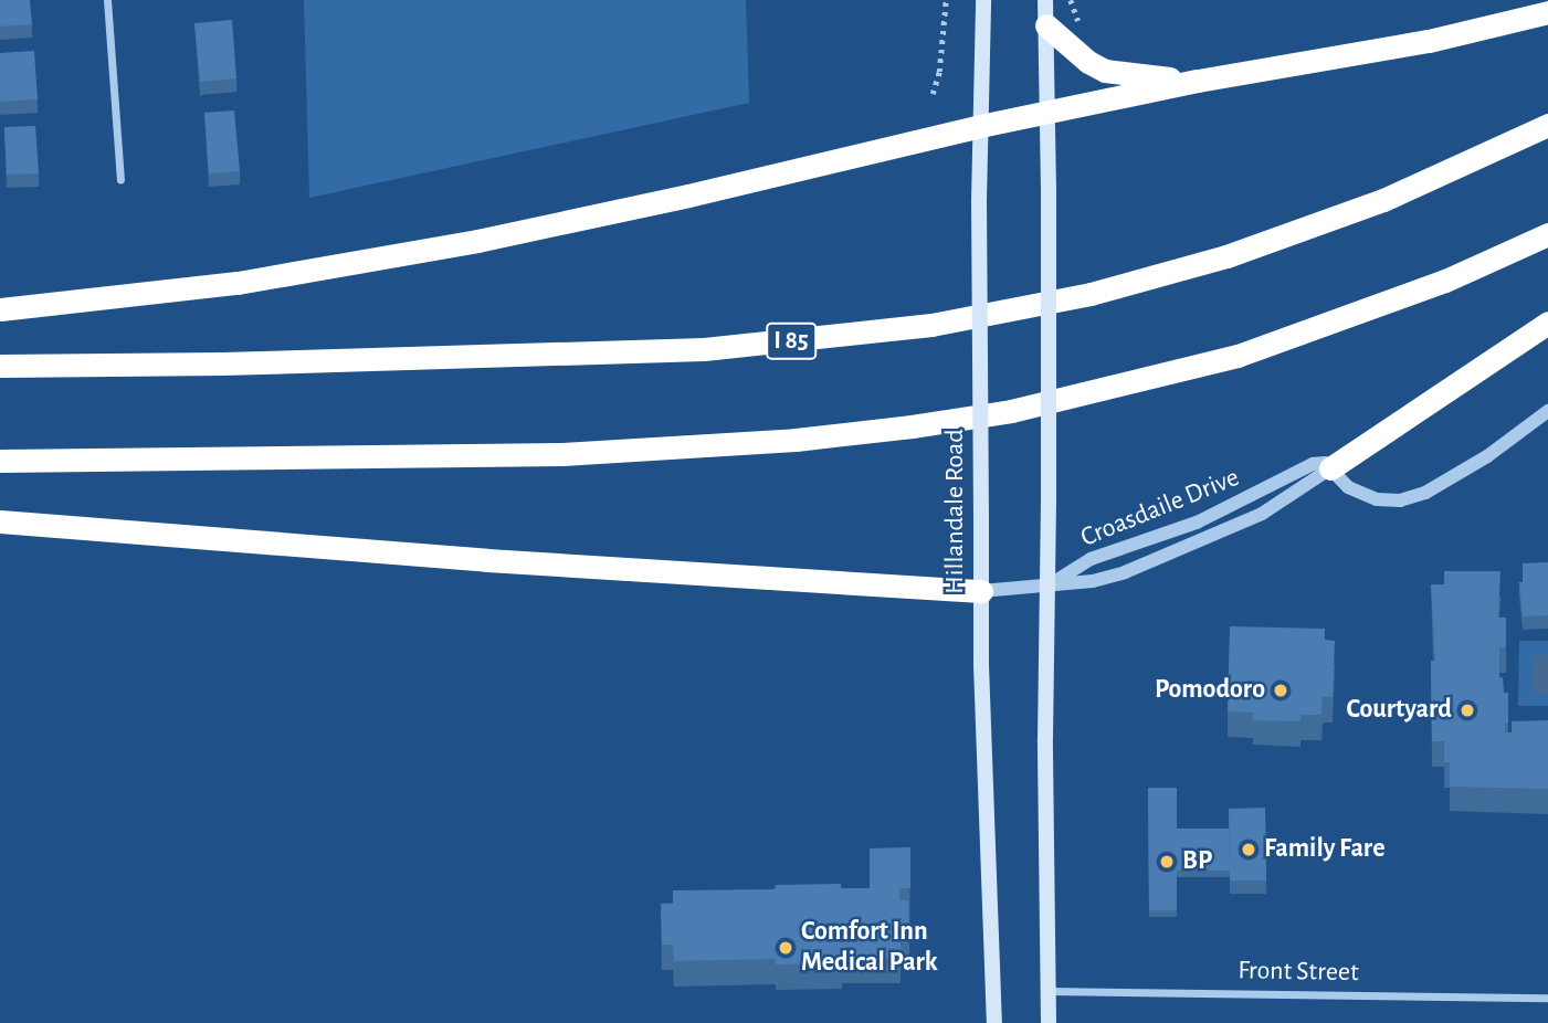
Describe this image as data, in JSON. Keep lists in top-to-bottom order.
{
  "streets": {
    "highway": ["I 85"],
    "main road": ["Hillandale Road"],
    "street": ["Croasdaile Drive", "Front Street"]
  },
  "crossings": [
    ["Croasdaile Drive", "Hillandale Road"]
  ],
  "places": [
    "Pomodoro",
    "Courtyard",
    "Family Fare",
    "BP",
    "Comfort Inn Medical Park"
  ]
}
